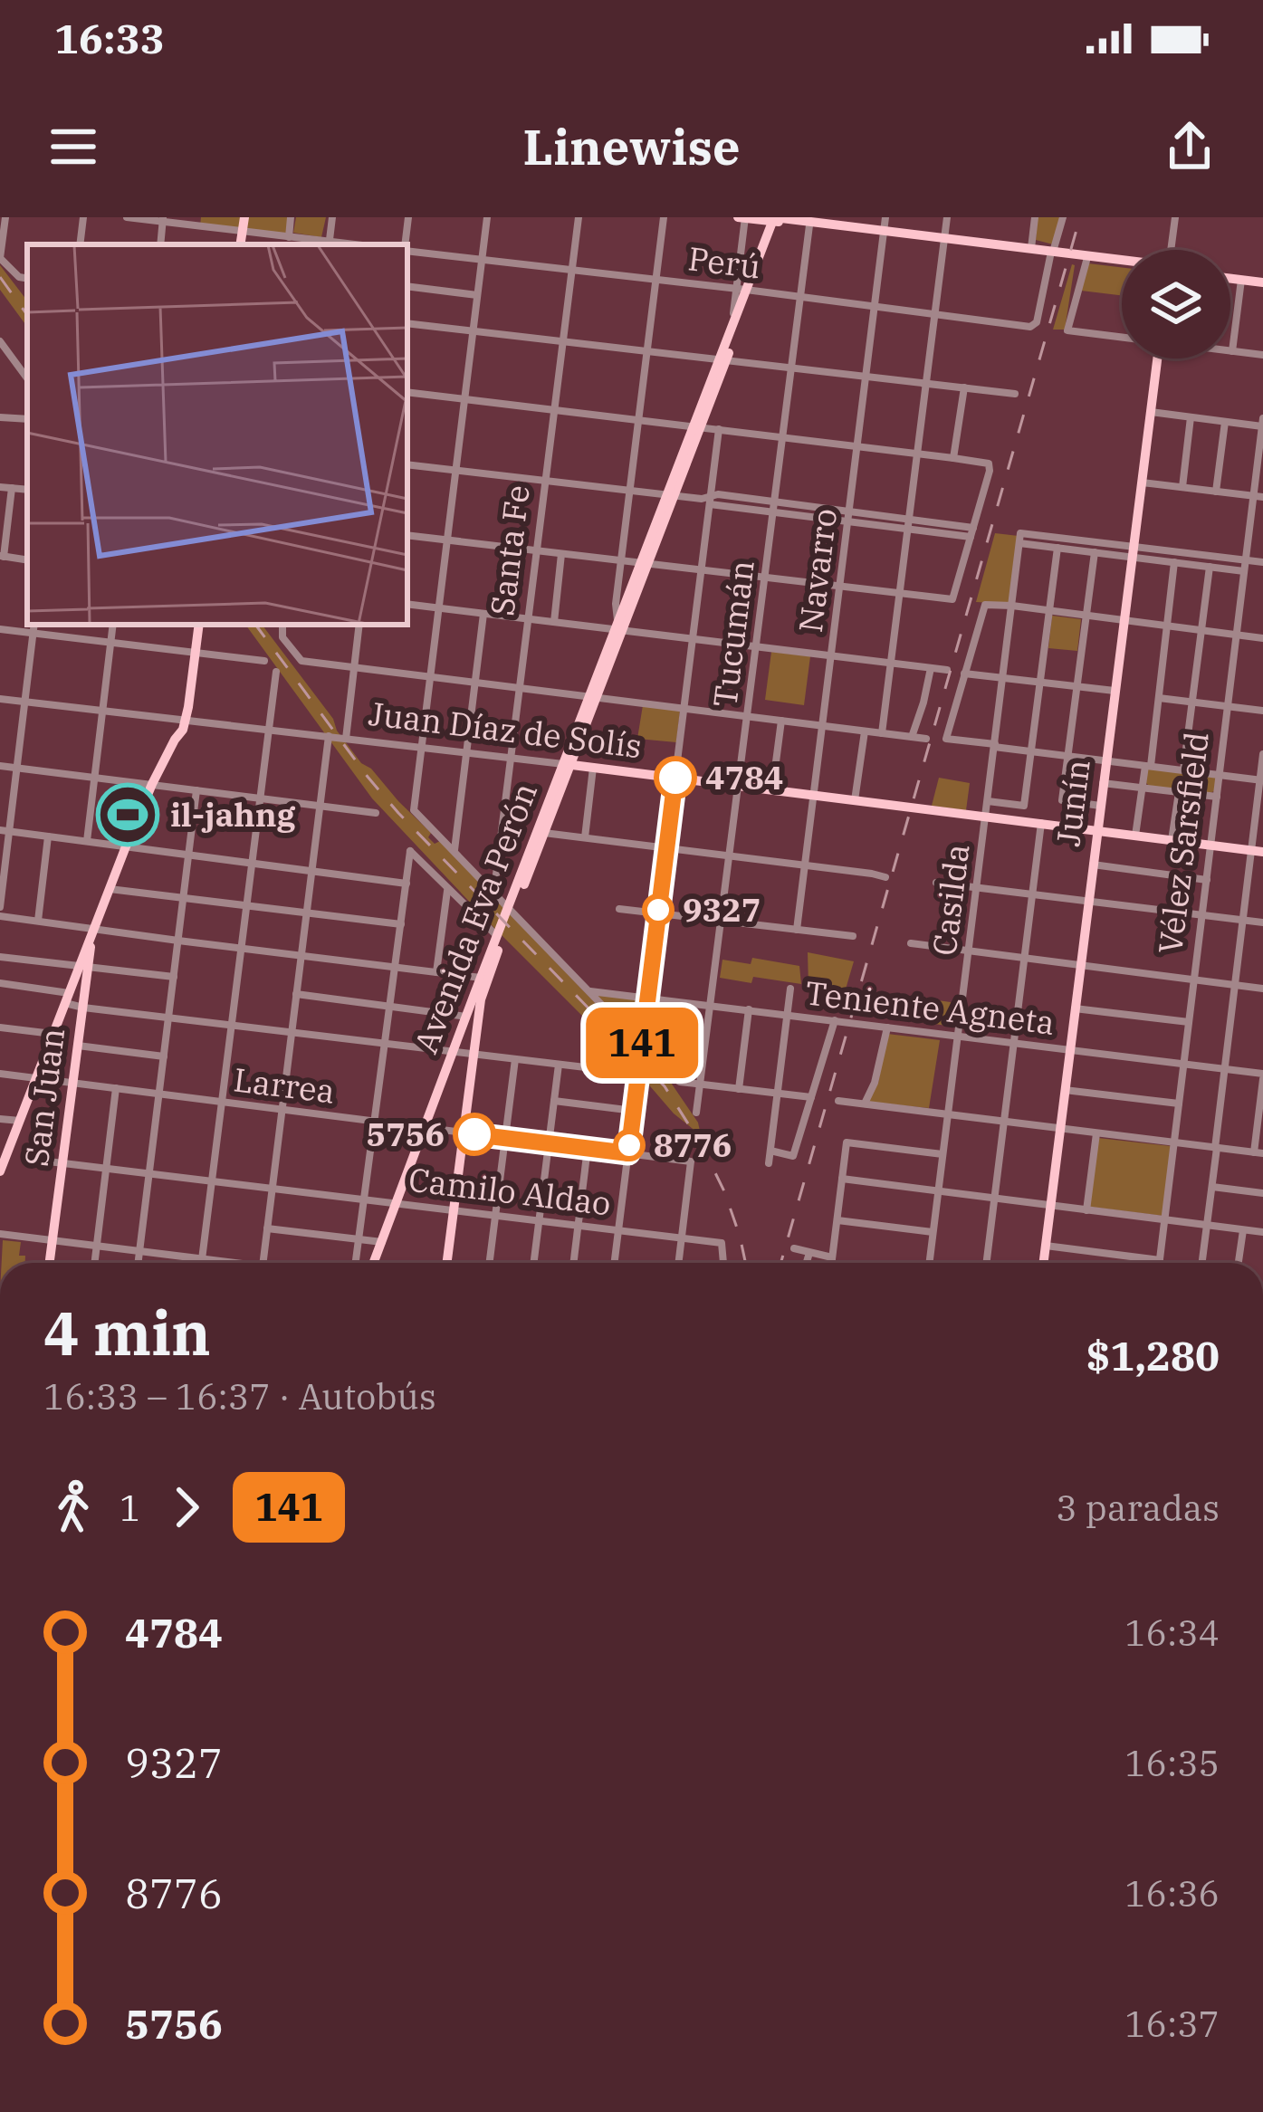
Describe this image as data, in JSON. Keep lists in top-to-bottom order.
{
  "streets": {
    "main road": [
      "Juan Díaz de Solís",
      "Junín",
      "Avenida Eva Perón",
      "San Juan"
    ],
    "street": [
      "Perú",
      "Santa Fe",
      "Navarro",
      "Tucumán",
      "Vélez Sarsfield",
      "Casilda",
      "Teniente Agneta",
      "Larrea",
      "Camilo Aldao"
    ]
  },
  "crossings": [
    ["Perú", "Santa Fe"],
    ["Perú", "Navarro"],
    ["Perú", "Tucumán"],
    ["Perú", "Avenida Eva Perón"],
    ["Santa Fe", "Juan Díaz de Solís"],
    ["Navarro", "Juan Díaz de Solís"],
    ["Tucumán", "Juan Díaz de Solís"],
    ["Tucumán", "Teniente Agneta"],
    ["Juan Díaz de Solís", "Junín"],
    ["Juan Díaz de Solís", "Vélez Sarsfield"],
    ["Juan Díaz de Solís", "Casilda"],
    ["Juan Díaz de Solís", "Avenida Eva Perón"],
    ["Junín", "Casilda"],
    ["Junín", "Teniente Agneta"],
    ["Vélez Sarsfield", "Teniente Agneta"],
    ["Casilda", "Teniente Agneta"],
    ["Avenida Eva Perón", "Larrea"],
    ["Avenida Eva Perón", "Camilo Aldao"],
    ["Larrea", "San Juan"],
    ["Larrea", "Camilo Aldao"],
    ["San Juan", "Camilo Aldao"]
  ],
  "places": {
    "other": [
      "4784",
      "9327",
      "5756",
      "8776"
    ],
    "sports": ["il-jahng"]
  },
  "lines": ["bus line 141"],
  "page": {
    "status": "16:33",
    "header": "Linewise",
    "on_map": "141",
    "heading": ["4 min", "16:33 – 16:37 · Autobús", "$1,280"],
    "legs": ["1", "141", "3 paradas"],
    "list": [
      {
        "name": "4784",
        "value": "16:34"
      },
      {
        "name": "9327",
        "value": "16:35"
      },
      {
        "name": "8776",
        "value": "16:36"
      },
      {
        "name": "5756",
        "value": "16:37"
      }
    ]
  }
}
